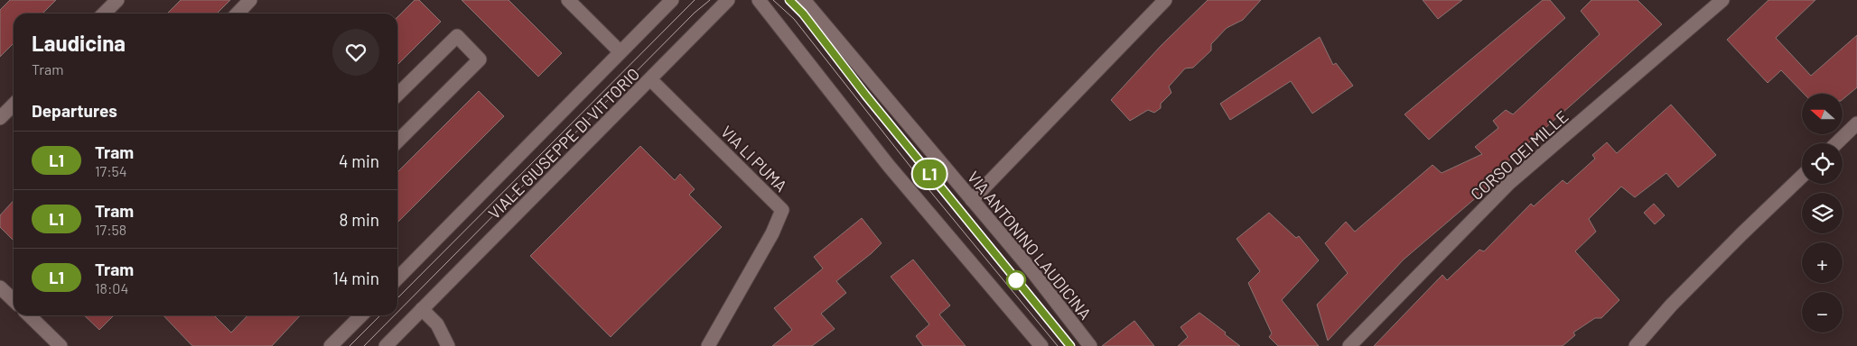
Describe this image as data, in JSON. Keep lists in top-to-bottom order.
{
  "streets": {
    "street": [
      "VIALE GIUSEPPE DI VITTORIO",
      "CORSO DEI MILLE",
      "VIA LI PUMA",
      "VIA ANTONINO LAUDICINA"
    ]
  },
  "crossings": [
    ["VIALE GIUSEPPE DI VITTORIO", "VIA LI PUMA"]
  ],
  "lines": ["tram line L1"],
  "north": "left",
  "page": {
    "on_map": "L1",
    "heading": [
      ["Laudicina", "Tram"],
      "Departures"
    ],
    "map_buttons": ["+", "−"],
    "list": [
      {
        "mark": "L1",
        "name": "Tram",
        "note": "17:54",
        "value": "4 min"
      },
      {
        "mark": "L1",
        "name": "Tram",
        "note": "17:58",
        "value": "8 min"
      },
      {
        "mark": "L1",
        "name": "Tram",
        "note": "18:04",
        "value": "14 min"
      }
    ]
  }
}
